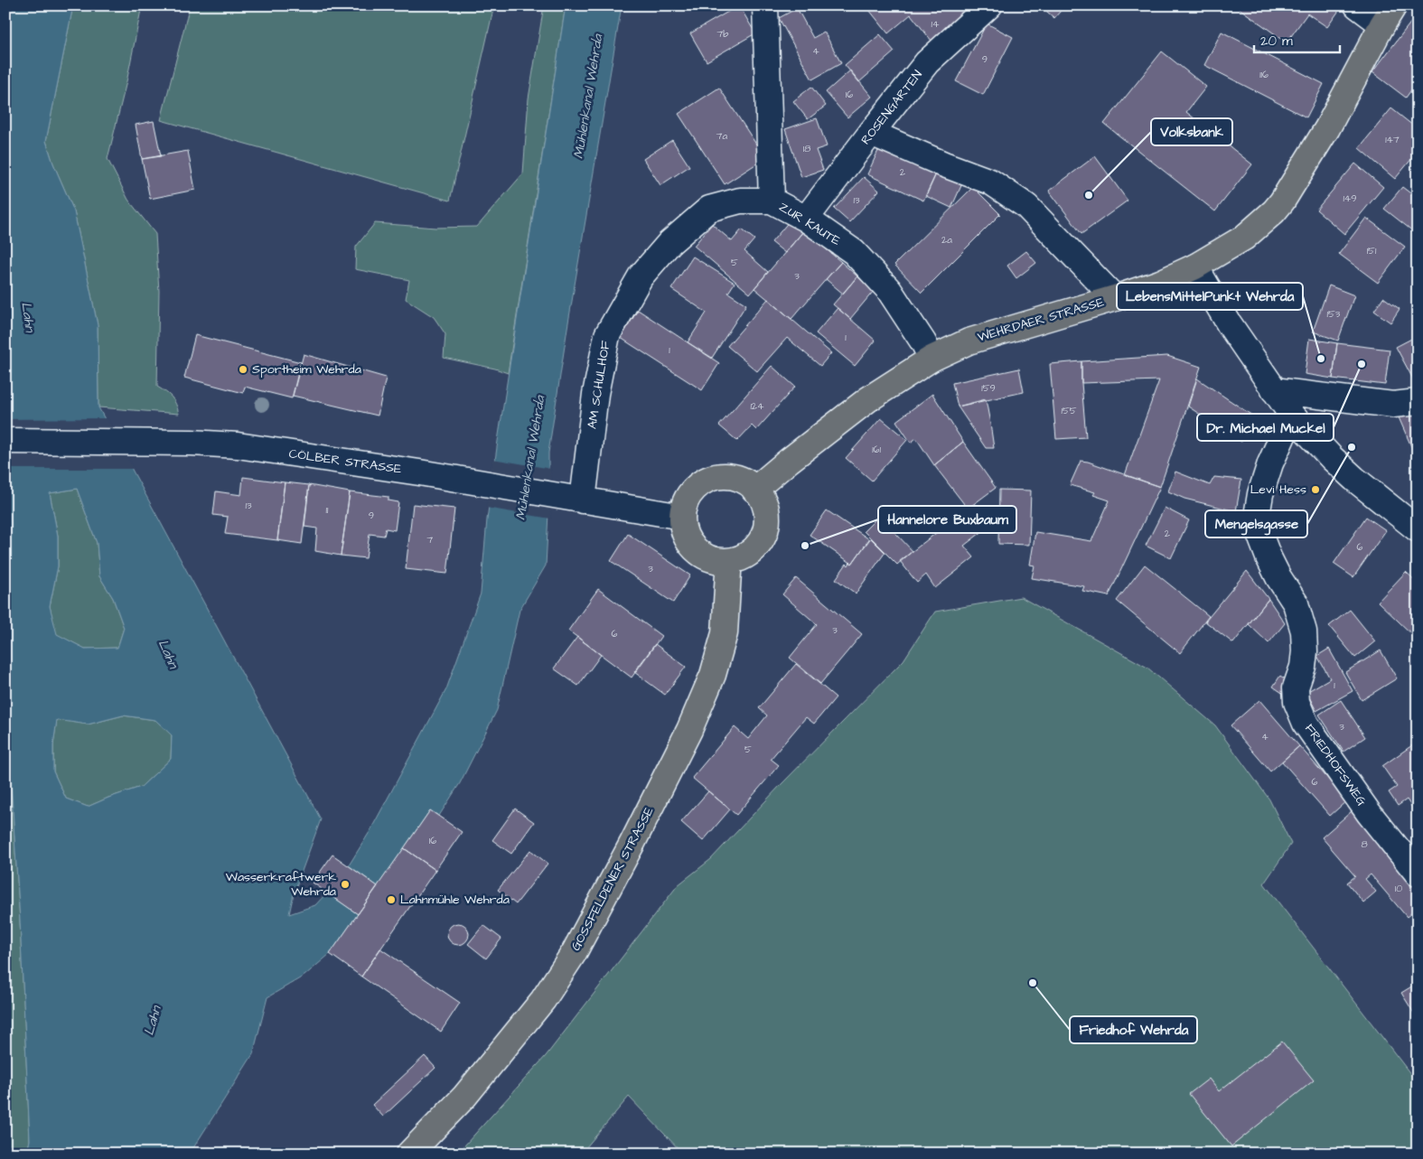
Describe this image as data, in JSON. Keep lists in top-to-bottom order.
{
  "streets": {
    "main road": ["WEHRDAER STRASSE", "GOSSFELDENER STRASSE"],
    "street": [
      "ROSENGARTEN",
      "ZUR KAUTE",
      "AM SCHULHOF",
      "CÖLBER STRASSE",
      "FRIEDHOFSWEG"
    ]
  },
  "crossings": [
    ["ROSENGARTEN", "ZUR KAUTE"],
    ["ZUR KAUTE", "WEHRDAER STRASSE"],
    ["ZUR KAUTE", "AM SCHULHOF"],
    ["WEHRDAER STRASSE", "CÖLBER STRASSE"],
    ["WEHRDAER STRASSE", "GOSSFELDENER STRASSE"],
    ["AM SCHULHOF", "CÖLBER STRASSE"],
    ["CÖLBER STRASSE", "GOSSFELDENER STRASSE"]
  ],
  "water": ["Mühlenkanal Wehrda", "Lahn"],
  "places": [
    "Volksbank",
    "LebensMittelPunkt Wehrda",
    "Dr. Michael Muckel",
    "Sportheim Wehrda",
    "Mengelsgasse",
    "Levi Hess",
    "Hannelore Buxbaum",
    "Wasserkraftwerk Wehrda",
    "Lahnmühle Wehrda",
    "Friedhof Wehrda"
  ],
  "house_numbers": [
    "14",
    "7b",
    "4",
    "9",
    "116",
    "16",
    "7a",
    "147",
    "18",
    "2",
    "149",
    "13",
    "2a",
    "151",
    "5",
    "3",
    "153",
    "1",
    "1",
    "159",
    "124",
    "155",
    "161",
    "13",
    "11",
    "9",
    "2",
    "7",
    "6",
    "3",
    "3",
    "6",
    "1",
    "3",
    "4",
    "5",
    "6",
    "16",
    "8",
    "10"
  ],
  "scale_bar": "20 m"
}
